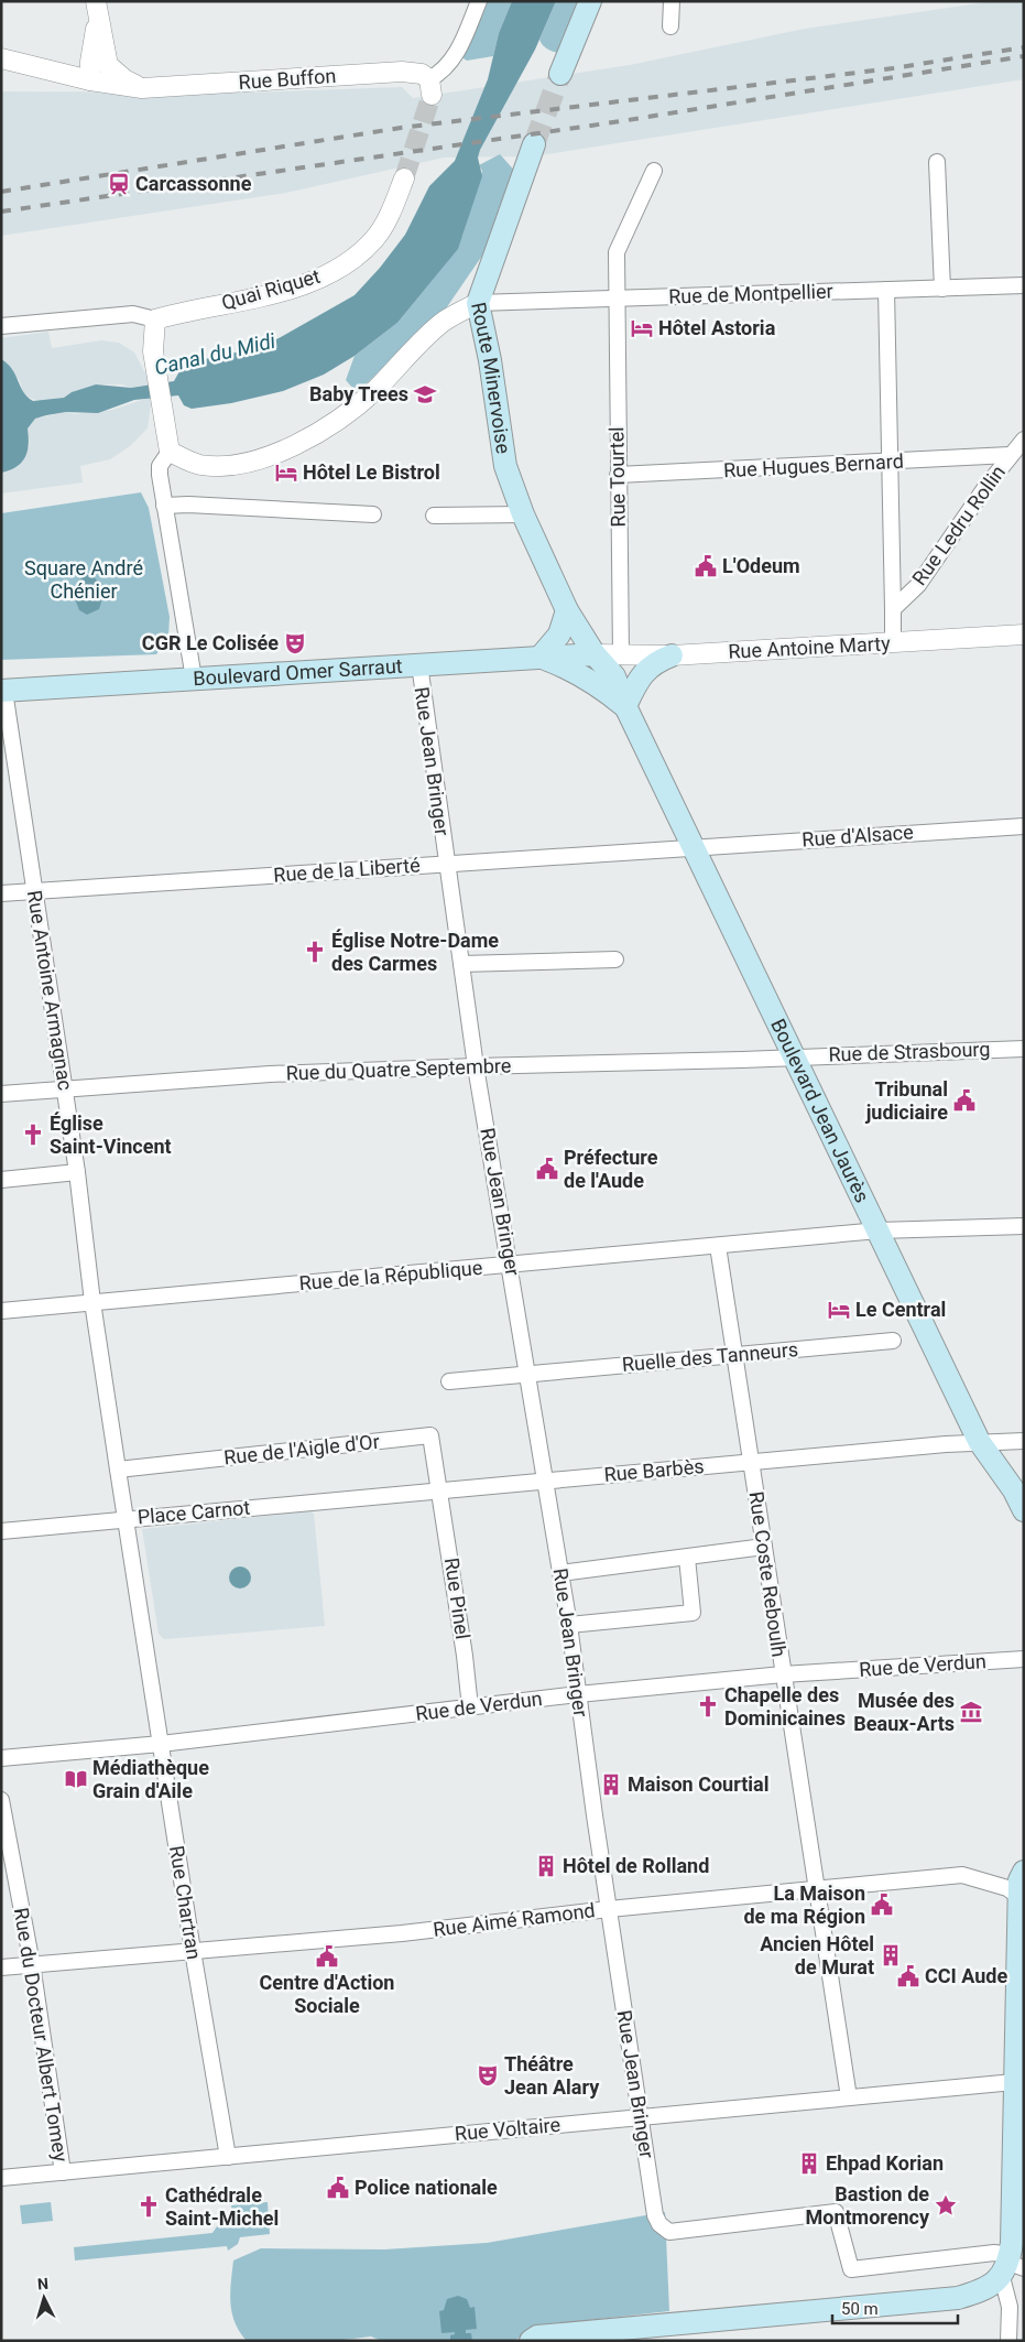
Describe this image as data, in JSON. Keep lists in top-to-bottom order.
{
  "streets": {
    "main road": ["Route Minervoise", "Boulevard Omer Sarraut", "Boulevard Jean Jaurès"],
    "street": [
      "Rue Buffon",
      "Quai Riquet",
      "Rue de Montpellier",
      "Rue Hugues Bernard",
      "Rue Tourtel",
      "Rue Ledru Rollin",
      "Rue Antoine Marty",
      "Rue Jean Bringer",
      "Rue d'Alsace",
      "Rue de la Liberté",
      "Rue Antoine Armagnac",
      "Rue de Strasbourg",
      "Rue du Quatre Septembre",
      "Rue de la République",
      "Ruelle des Tanneurs",
      "Rue de l'Aigle d'Or",
      "Rue Barbès",
      "Place Carnot",
      "Rue Coste Reboulh",
      "Rue Pinel",
      "Rue de Verdun",
      "Rue Chartran",
      "Rue Aimé Ramond",
      "Rue du Docteur Albert Tomey",
      "Rue Voltaire"
    ]
  },
  "crossings": [
    ["Rue de Montpellier", "Route Minervoise"],
    ["Rue de Montpellier", "Rue Tourtel"],
    ["Route Minervoise", "Rue Antoine Marty"],
    ["Route Minervoise", "Boulevard Omer Sarraut"],
    ["Route Minervoise", "Boulevard Jean Jaurès"],
    ["Rue Hugues Bernard", "Rue Tourtel"],
    ["Rue Hugues Bernard", "Rue Ledru Rollin"],
    ["Rue Tourtel", "Rue Antoine Marty"],
    ["Rue Antoine Marty", "Boulevard Omer Sarraut"],
    ["Rue Antoine Marty", "Boulevard Jean Jaurès"],
    ["Boulevard Omer Sarraut", "Rue Jean Bringer"],
    ["Boulevard Omer Sarraut", "Rue Antoine Armagnac"],
    ["Boulevard Omer Sarraut", "Boulevard Jean Jaurès"],
    ["Rue Jean Bringer", "Rue de la Liberté"],
    ["Rue Jean Bringer", "Rue du Quatre Septembre"],
    ["Rue Jean Bringer", "Rue de la République"],
    ["Rue Jean Bringer", "Ruelle des Tanneurs"],
    ["Rue Jean Bringer", "Rue Barbès"],
    ["Rue Jean Bringer", "Rue de Verdun"],
    ["Rue Jean Bringer", "Rue Aimé Ramond"],
    ["Rue Jean Bringer", "Rue Voltaire"],
    ["Rue d'Alsace", "Rue de la Liberté"],
    ["Rue d'Alsace", "Boulevard Jean Jaurès"],
    ["Rue de la Liberté", "Rue Antoine Armagnac"],
    ["Rue de la Liberté", "Boulevard Jean Jaurès"],
    ["Rue Antoine Armagnac", "Rue du Quatre Septembre"],
    ["Rue Antoine Armagnac", "Rue de la République"],
    ["Rue Antoine Armagnac", "Rue de l'Aigle d'Or"],
    ["Rue Antoine Armagnac", "Place Carnot"],
    ["Rue de Strasbourg", "Rue du Quatre Septembre"],
    ["Rue de Strasbourg", "Boulevard Jean Jaurès"],
    ["Rue du Quatre Septembre", "Boulevard Jean Jaurès"],
    ["Boulevard Jean Jaurès", "Rue de la République"],
    ["Boulevard Jean Jaurès", "Rue Barbès"],
    ["Rue de la République", "Rue Coste Reboulh"],
    ["Ruelle des Tanneurs", "Rue Coste Reboulh"],
    ["Rue de l'Aigle d'Or", "Rue Barbès"],
    ["Rue de l'Aigle d'Or", "Rue Pinel"],
    ["Rue Barbès", "Place Carnot"],
    ["Rue Barbès", "Rue Coste Reboulh"],
    ["Rue Barbès", "Rue Pinel"],
    ["Place Carnot", "Rue Chartran"],
    ["Rue Coste Reboulh", "Rue de Verdun"],
    ["Rue Coste Reboulh", "Rue Aimé Ramond"],
    ["Rue Coste Reboulh", "Rue Voltaire"],
    ["Rue Pinel", "Rue de Verdun"],
    ["Rue de Verdun", "Rue Chartran"],
    ["Rue Chartran", "Rue Aimé Ramond"],
    ["Rue Chartran", "Rue Voltaire"],
    ["Rue Aimé Ramond", "Rue du Docteur Albert Tomey"],
    ["Rue du Docteur Albert Tomey", "Rue Voltaire"]
  ],
  "water": ["Canal du Midi"],
  "parks": ["Square André Chénier"],
  "places": {
    "station": ["Carcassonne"],
    "hotel": ["Hôtel Astoria", "Hôtel Le Bistrol", "Le Central"],
    "school or university": ["Baby Trees"],
    "public building": [
      "L'Odeum",
      "Tribunal judiciaire",
      "Préfecture de l'Aude",
      "La Maison de ma Région",
      "Centre d'Action Sociale",
      "CCI Aude",
      "Police nationale"
    ],
    "theatre": ["CGR Le Colisée", "Théâtre Jean Alary"],
    "church": [
      "Église Notre-Dame des Carmes",
      "Église Saint-Vincent",
      "Chapelle des Dominicaines",
      "Cathédrale Saint-Michel"
    ],
    "museum": ["Musée des Beaux-Arts"],
    "library": ["Médiathèque Grain d'Aile"],
    "building": [
      "Maison Courtial",
      "Hôtel de Rolland",
      "Ancien Hôtel de Murat",
      "Ehpad Korian"
    ],
    "place": ["Bastion de Montmorency"]
  },
  "scale_bar": "50 m",
  "north": "top"
}
